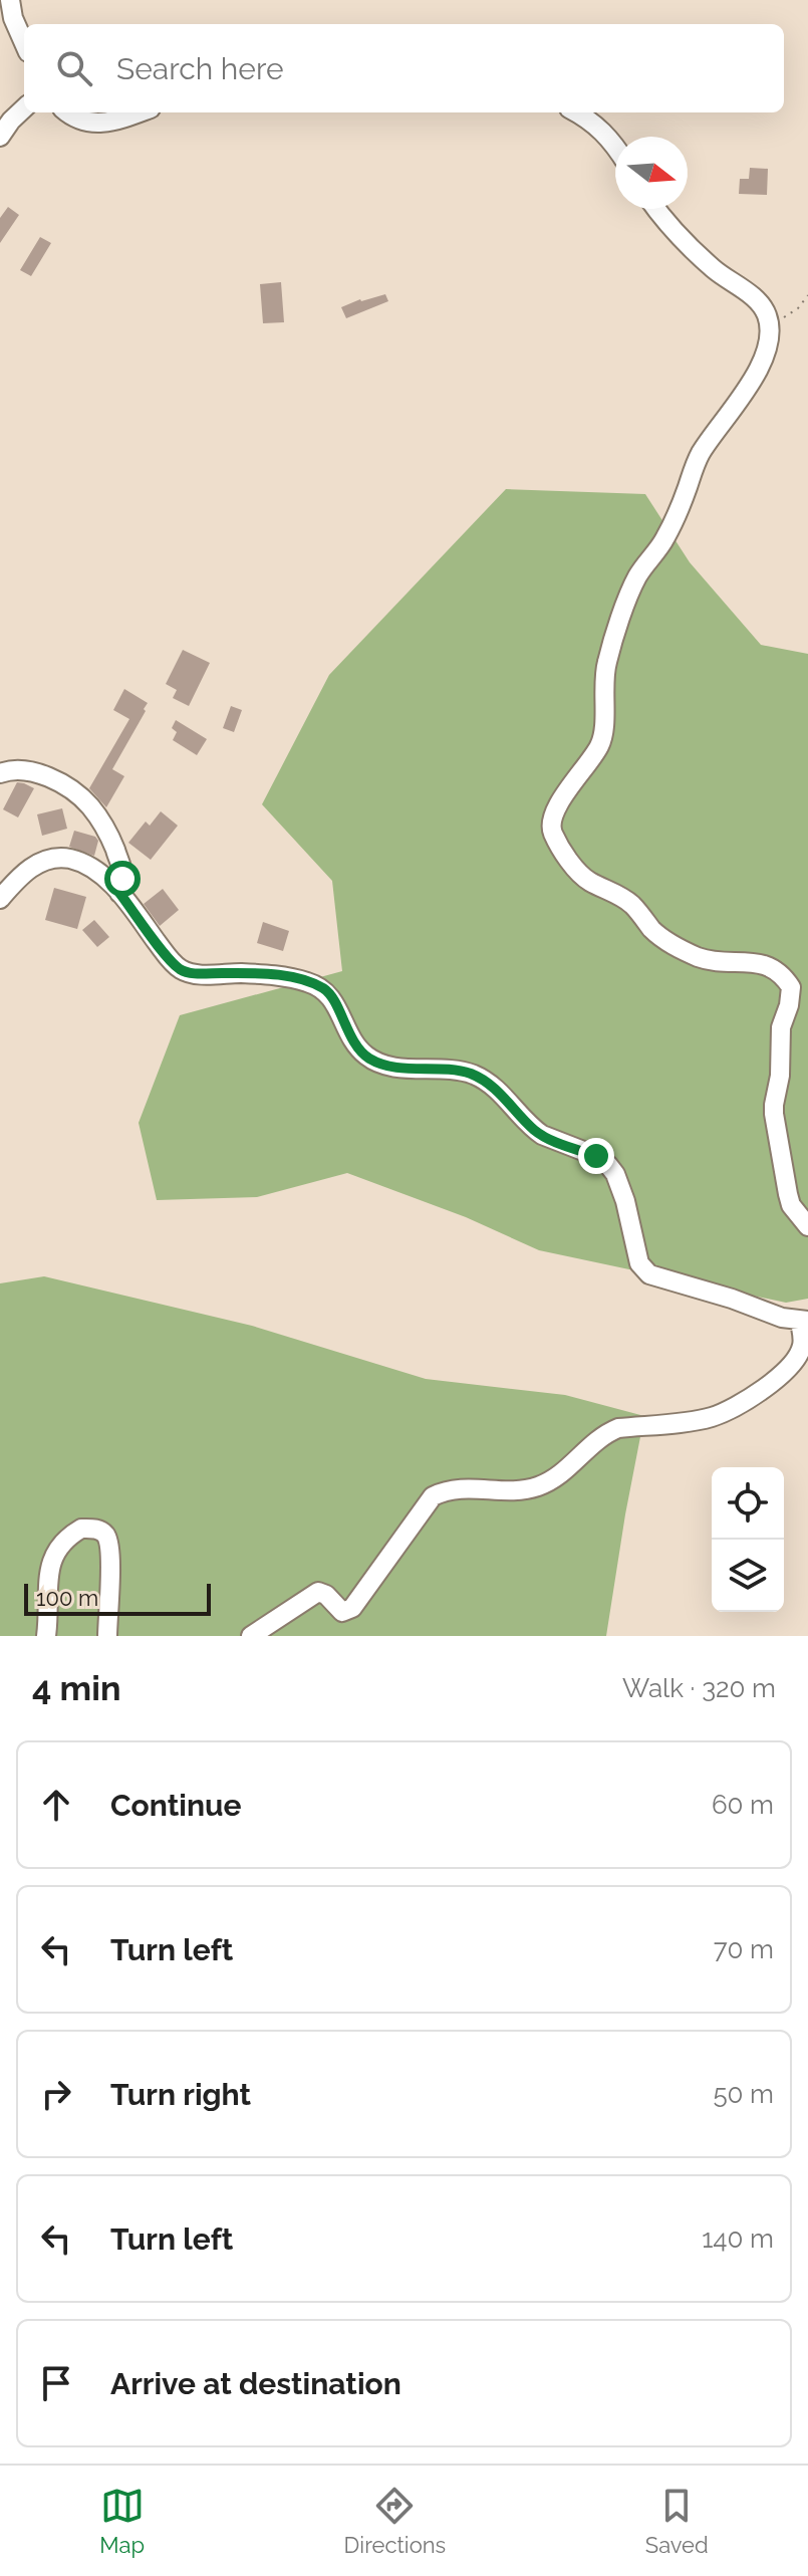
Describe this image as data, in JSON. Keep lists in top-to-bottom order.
{
  "scale_bar": "100 m",
  "north": "right",
  "page": {
    "search": "Search here",
    "scale": "100 m",
    "heading": ["4 min", "Walk · 320 m"],
    "list": [
      ["Continue", "60 m"],
      ["Turn left", "70 m"],
      ["Turn right", "50 m"],
      ["Turn left", "140 m"],
      "Arrive at destination"
    ],
    "nav": ["Map", "Directions", "Saved"]
  }
}
